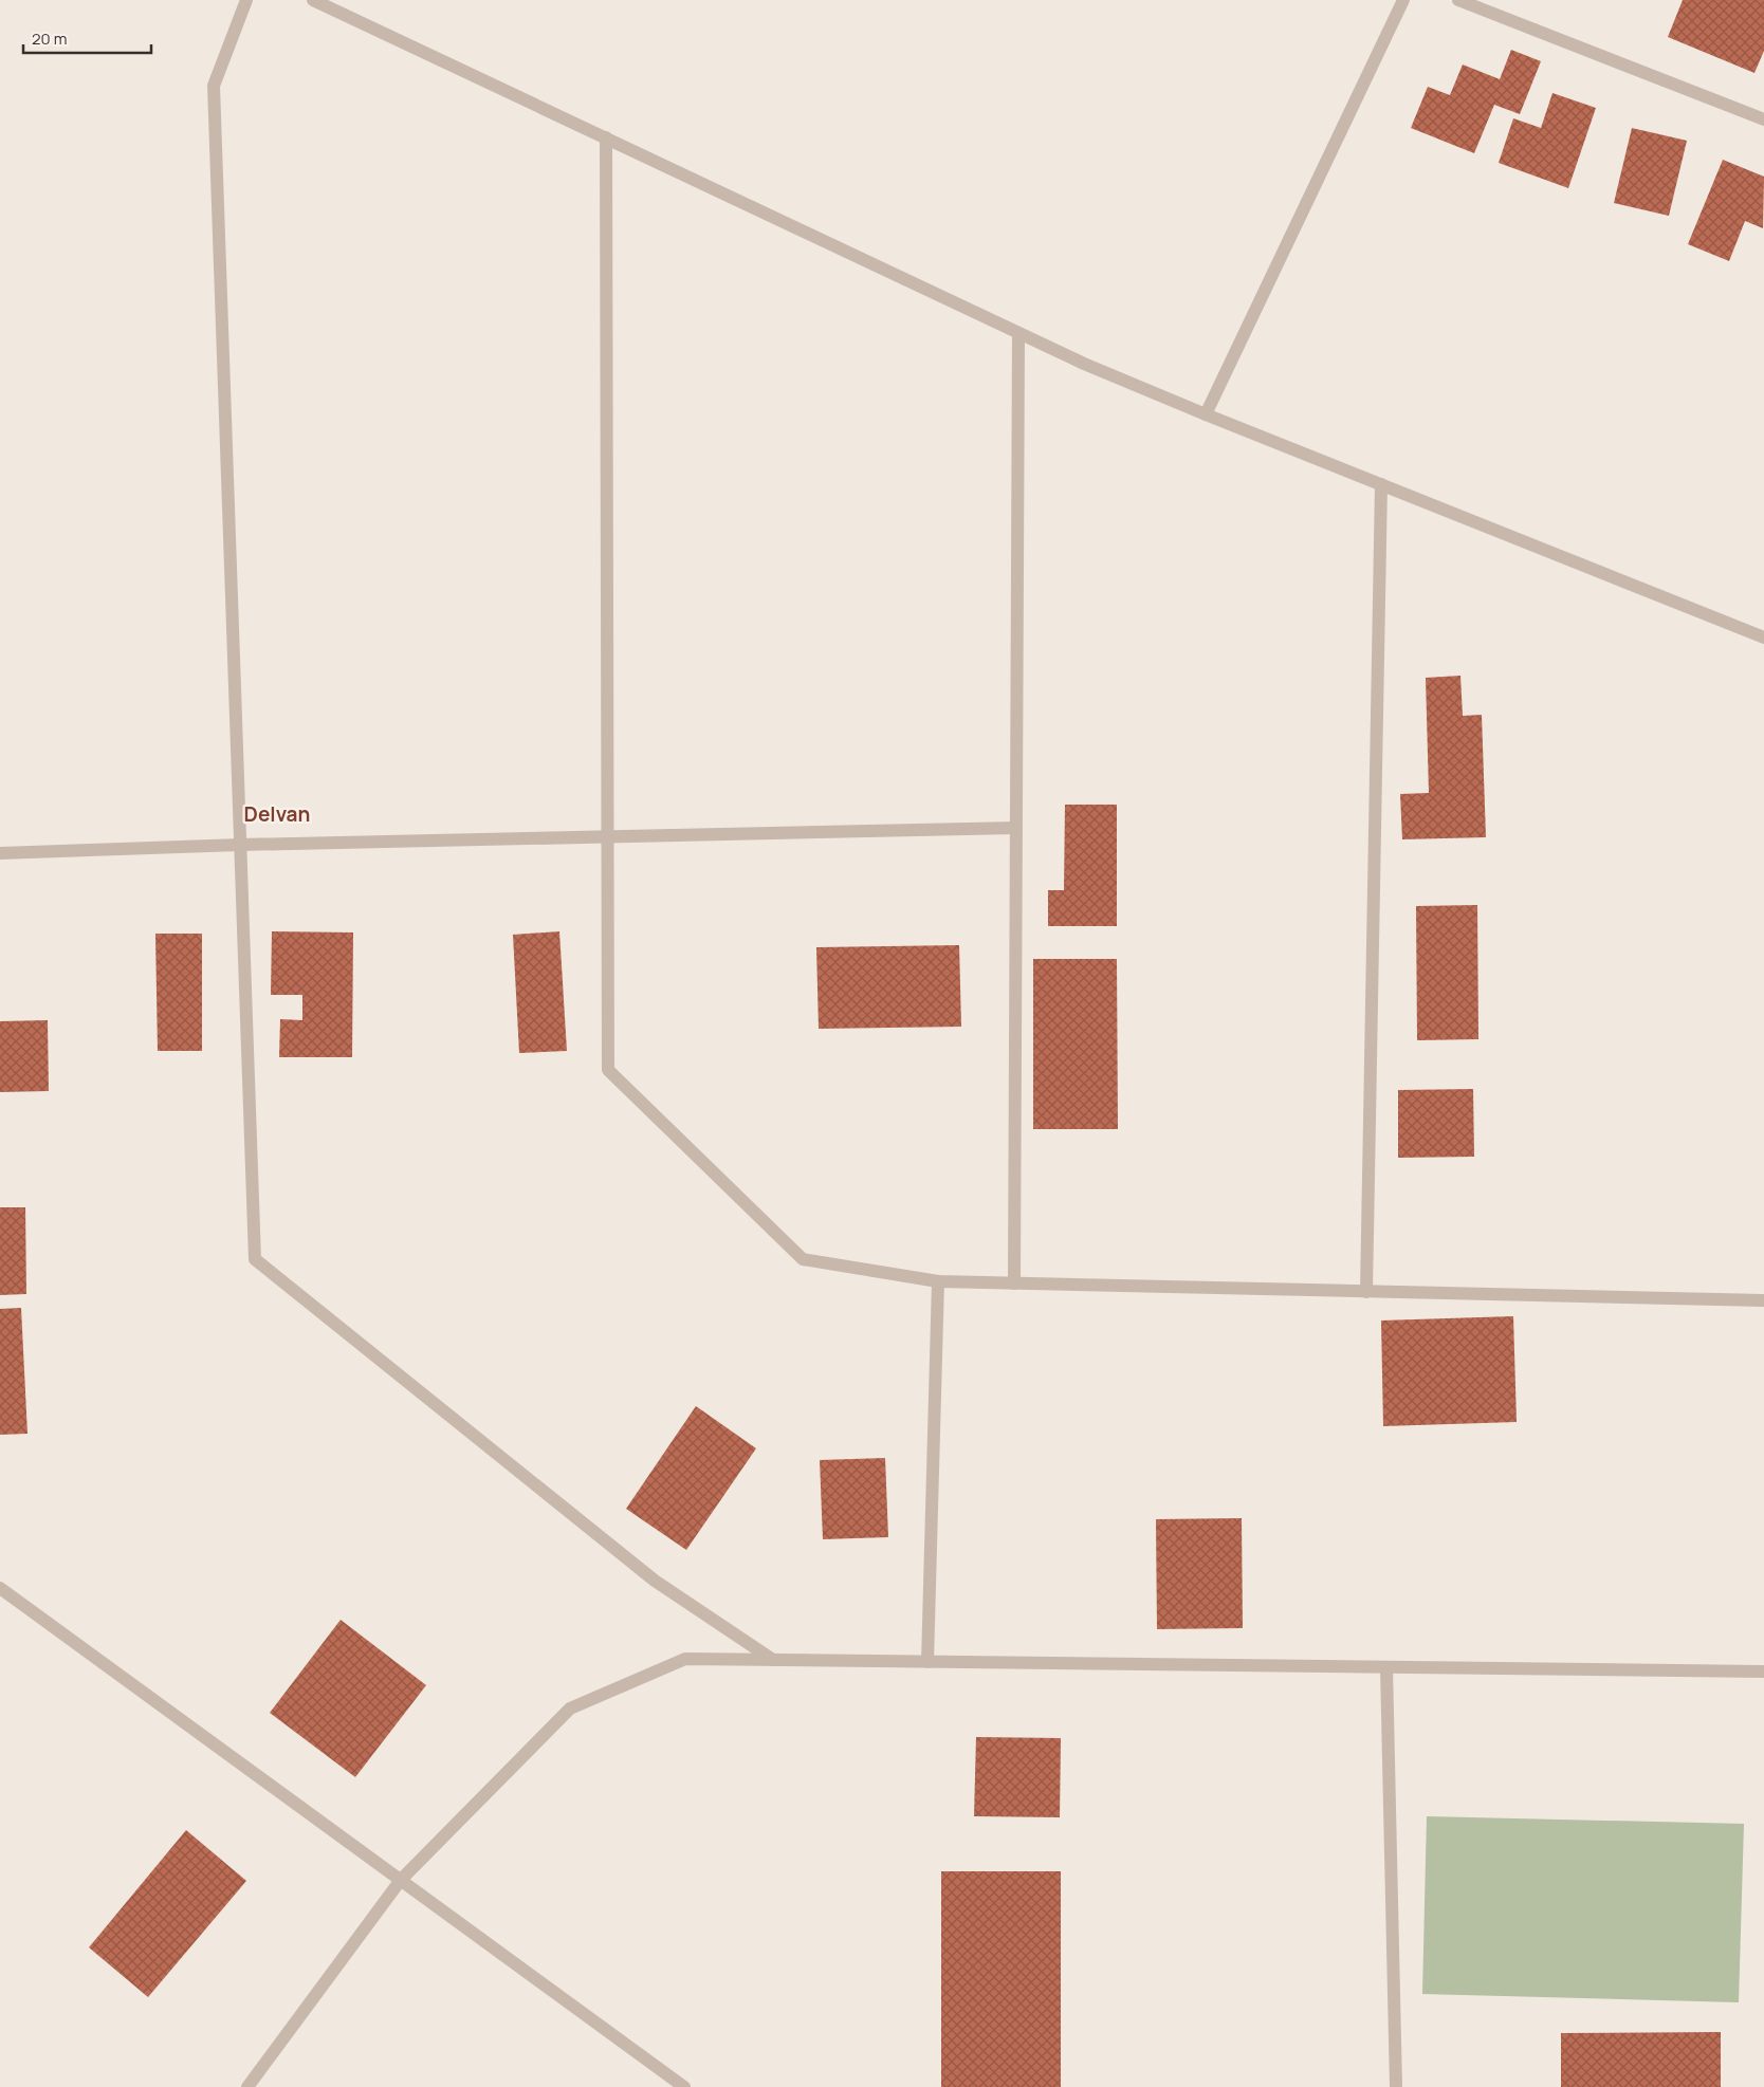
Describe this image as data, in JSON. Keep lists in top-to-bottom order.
{
  "districts": ["Delvan"],
  "scale_bar": "20 m"
}
